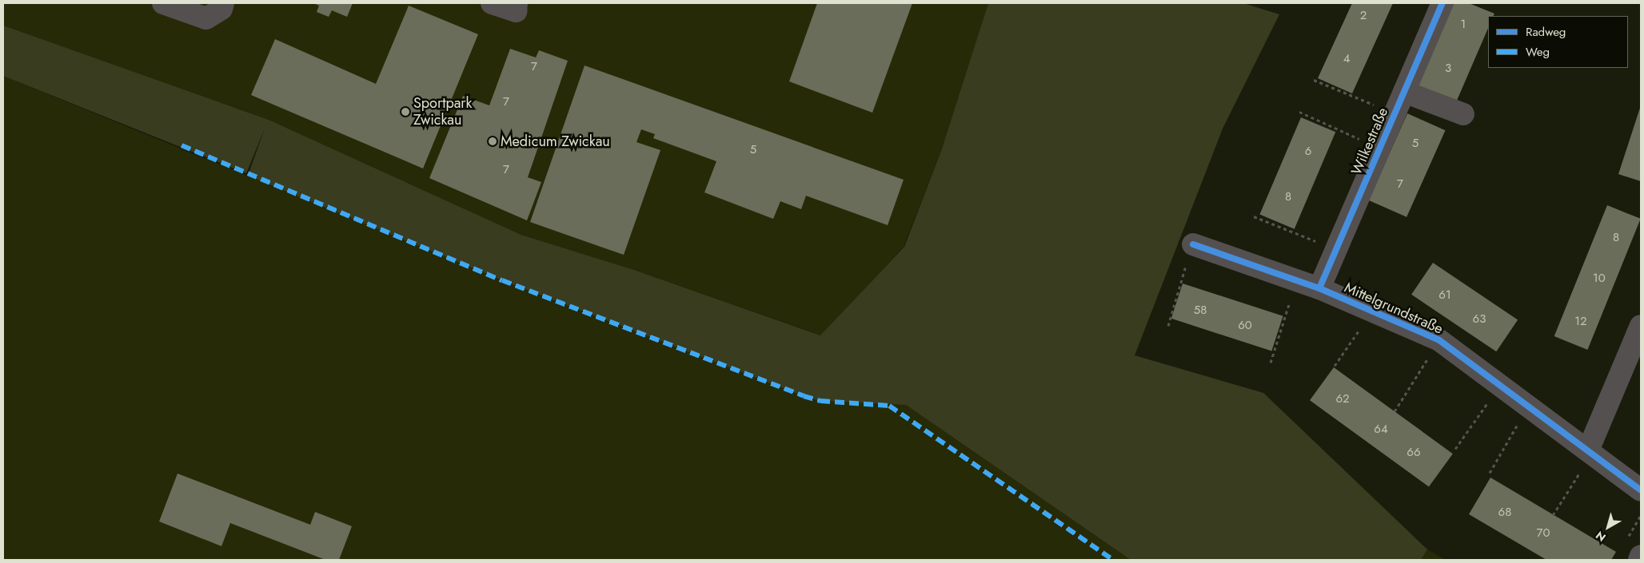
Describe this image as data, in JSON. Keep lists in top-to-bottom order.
{
  "streets": {
    "street": ["Wilkestraße", "Mittelgrundstraße"]
  },
  "crossings": [
    ["Wilkestraße", "Mittelgrundstraße"]
  ],
  "places": ["Sportpark Zwickau", "Medicum Zwickau"],
  "house_numbers": [
    "2",
    "1",
    "4",
    "7",
    "3",
    "7",
    "5",
    "5",
    "6",
    "7",
    "7",
    "8",
    "8",
    "10",
    "61",
    "58",
    "63",
    "12",
    "60",
    "62",
    "64",
    "66",
    "68",
    "70"
  ],
  "legend": ["Radweg", "Weg"],
  "north": "bottom left"
}
